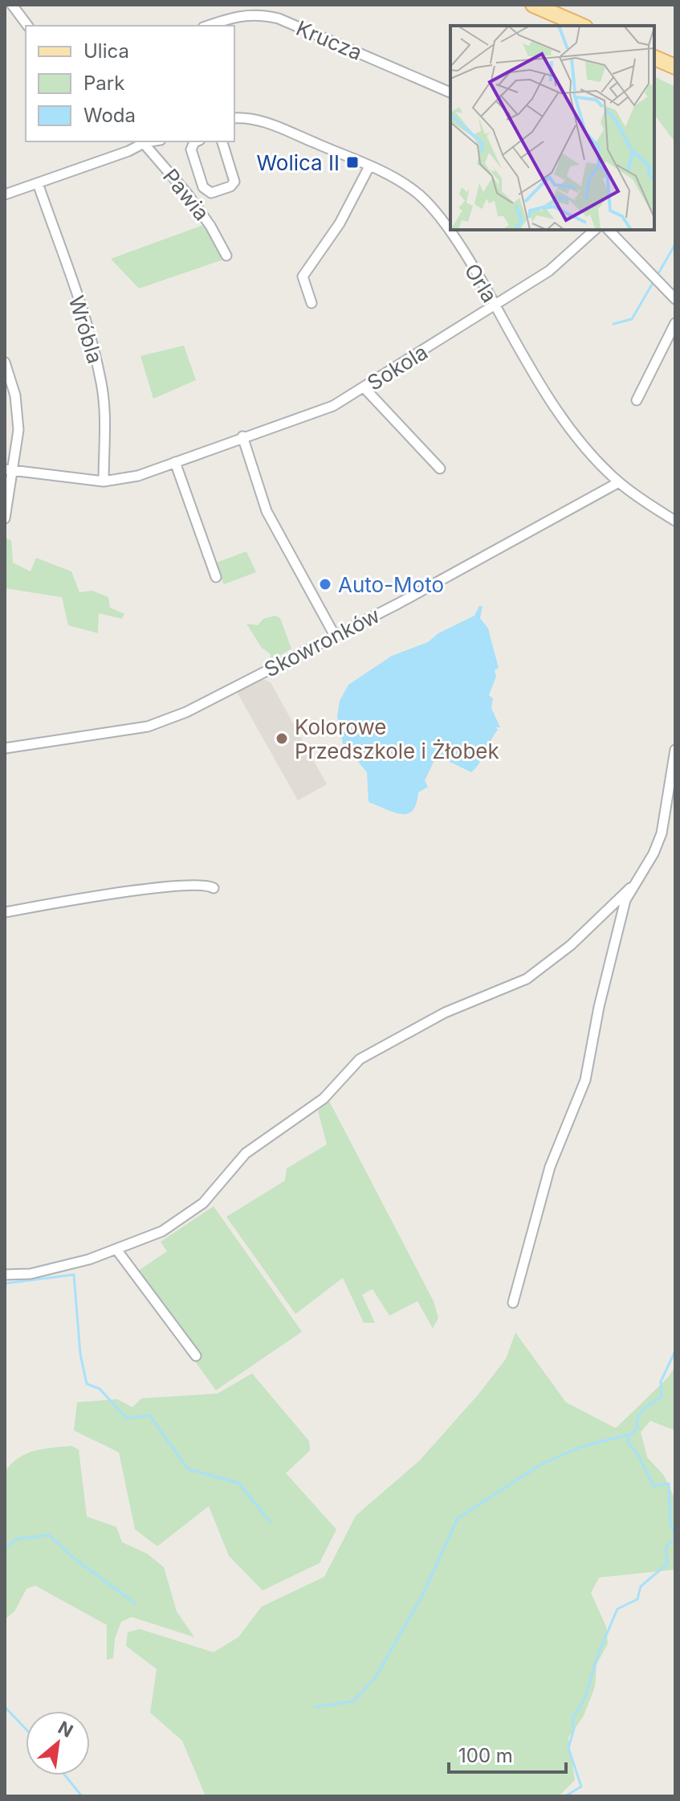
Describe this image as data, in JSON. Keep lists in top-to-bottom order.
{
  "streets": {
    "street": [
      "Krucza",
      "Pawia",
      "Orla",
      "Wróbla",
      "Sokola",
      "Skowronków"
    ]
  },
  "crossings": [
    ["Orla", "Sokola"],
    ["Orla", "Skowronków"],
    ["Wróbla", "Sokola"]
  ],
  "places": {
    "transit": ["Wolica II"],
    "other": ["Auto-Moto", "Kolorowe Przedszkole i Żłobek"]
  },
  "legend": ["Ulica", "Park", "Woda"],
  "scale_bar": "100 m",
  "north": "top right"
}
